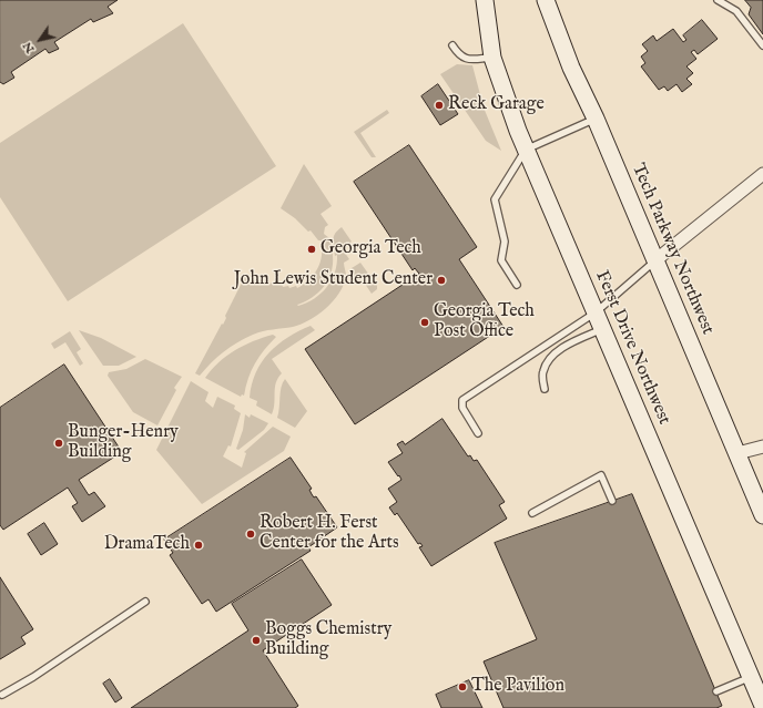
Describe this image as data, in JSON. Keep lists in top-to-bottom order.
{
  "streets": {
    "street": ["Tech Parkway Northwest", "Ferst Drive Northwest"]
  },
  "places": [
    "Reck Garage",
    "Georgia Tech",
    "John Lewis Student Center",
    "Georgia Tech Post Office",
    "Bunger-Henry Building",
    "Robert H. Ferst Center for the Arts",
    "DramaTech",
    "Boggs Chemistry Building",
    "The Pavilion"
  ],
  "north": "bottom left"
}
